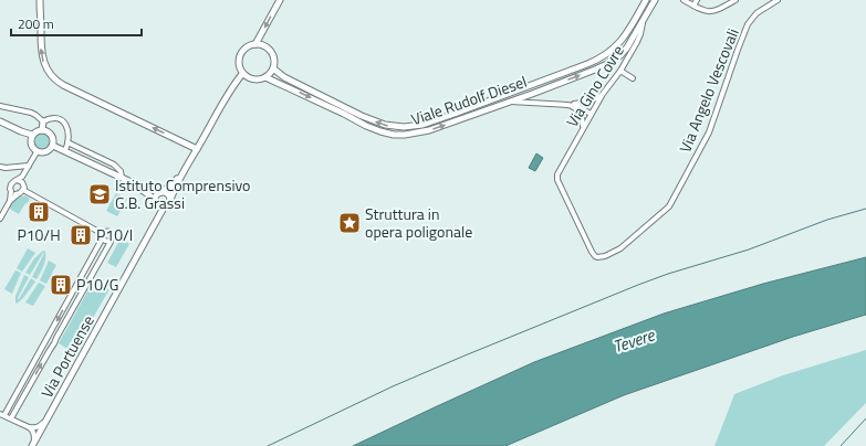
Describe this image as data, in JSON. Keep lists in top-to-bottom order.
{
  "streets": {
    "street": [
      "Via Gino Covre",
      "Via Angelo Vescovali",
      "Viale Rudolf Diesel",
      "Via Portuense"
    ]
  },
  "crossings": [
    ["Via Gino Covre", "Via Angelo Vescovali"],
    ["Via Gino Covre", "Viale Rudolf Diesel"]
  ],
  "water": ["Tevere"],
  "places": {
    "school or university": ["Istituto Comprensivo G.B. Grassi"],
    "building": ["P10/H", "P10/I", "P10/G"],
    "place": ["Struttura in opera poligonale"]
  },
  "scale_bar": "200 m"
}
